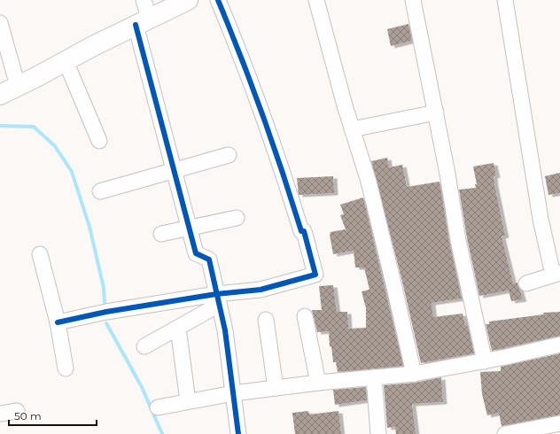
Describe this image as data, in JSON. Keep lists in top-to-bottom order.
{
  "scale_bar": "50 m"
}
